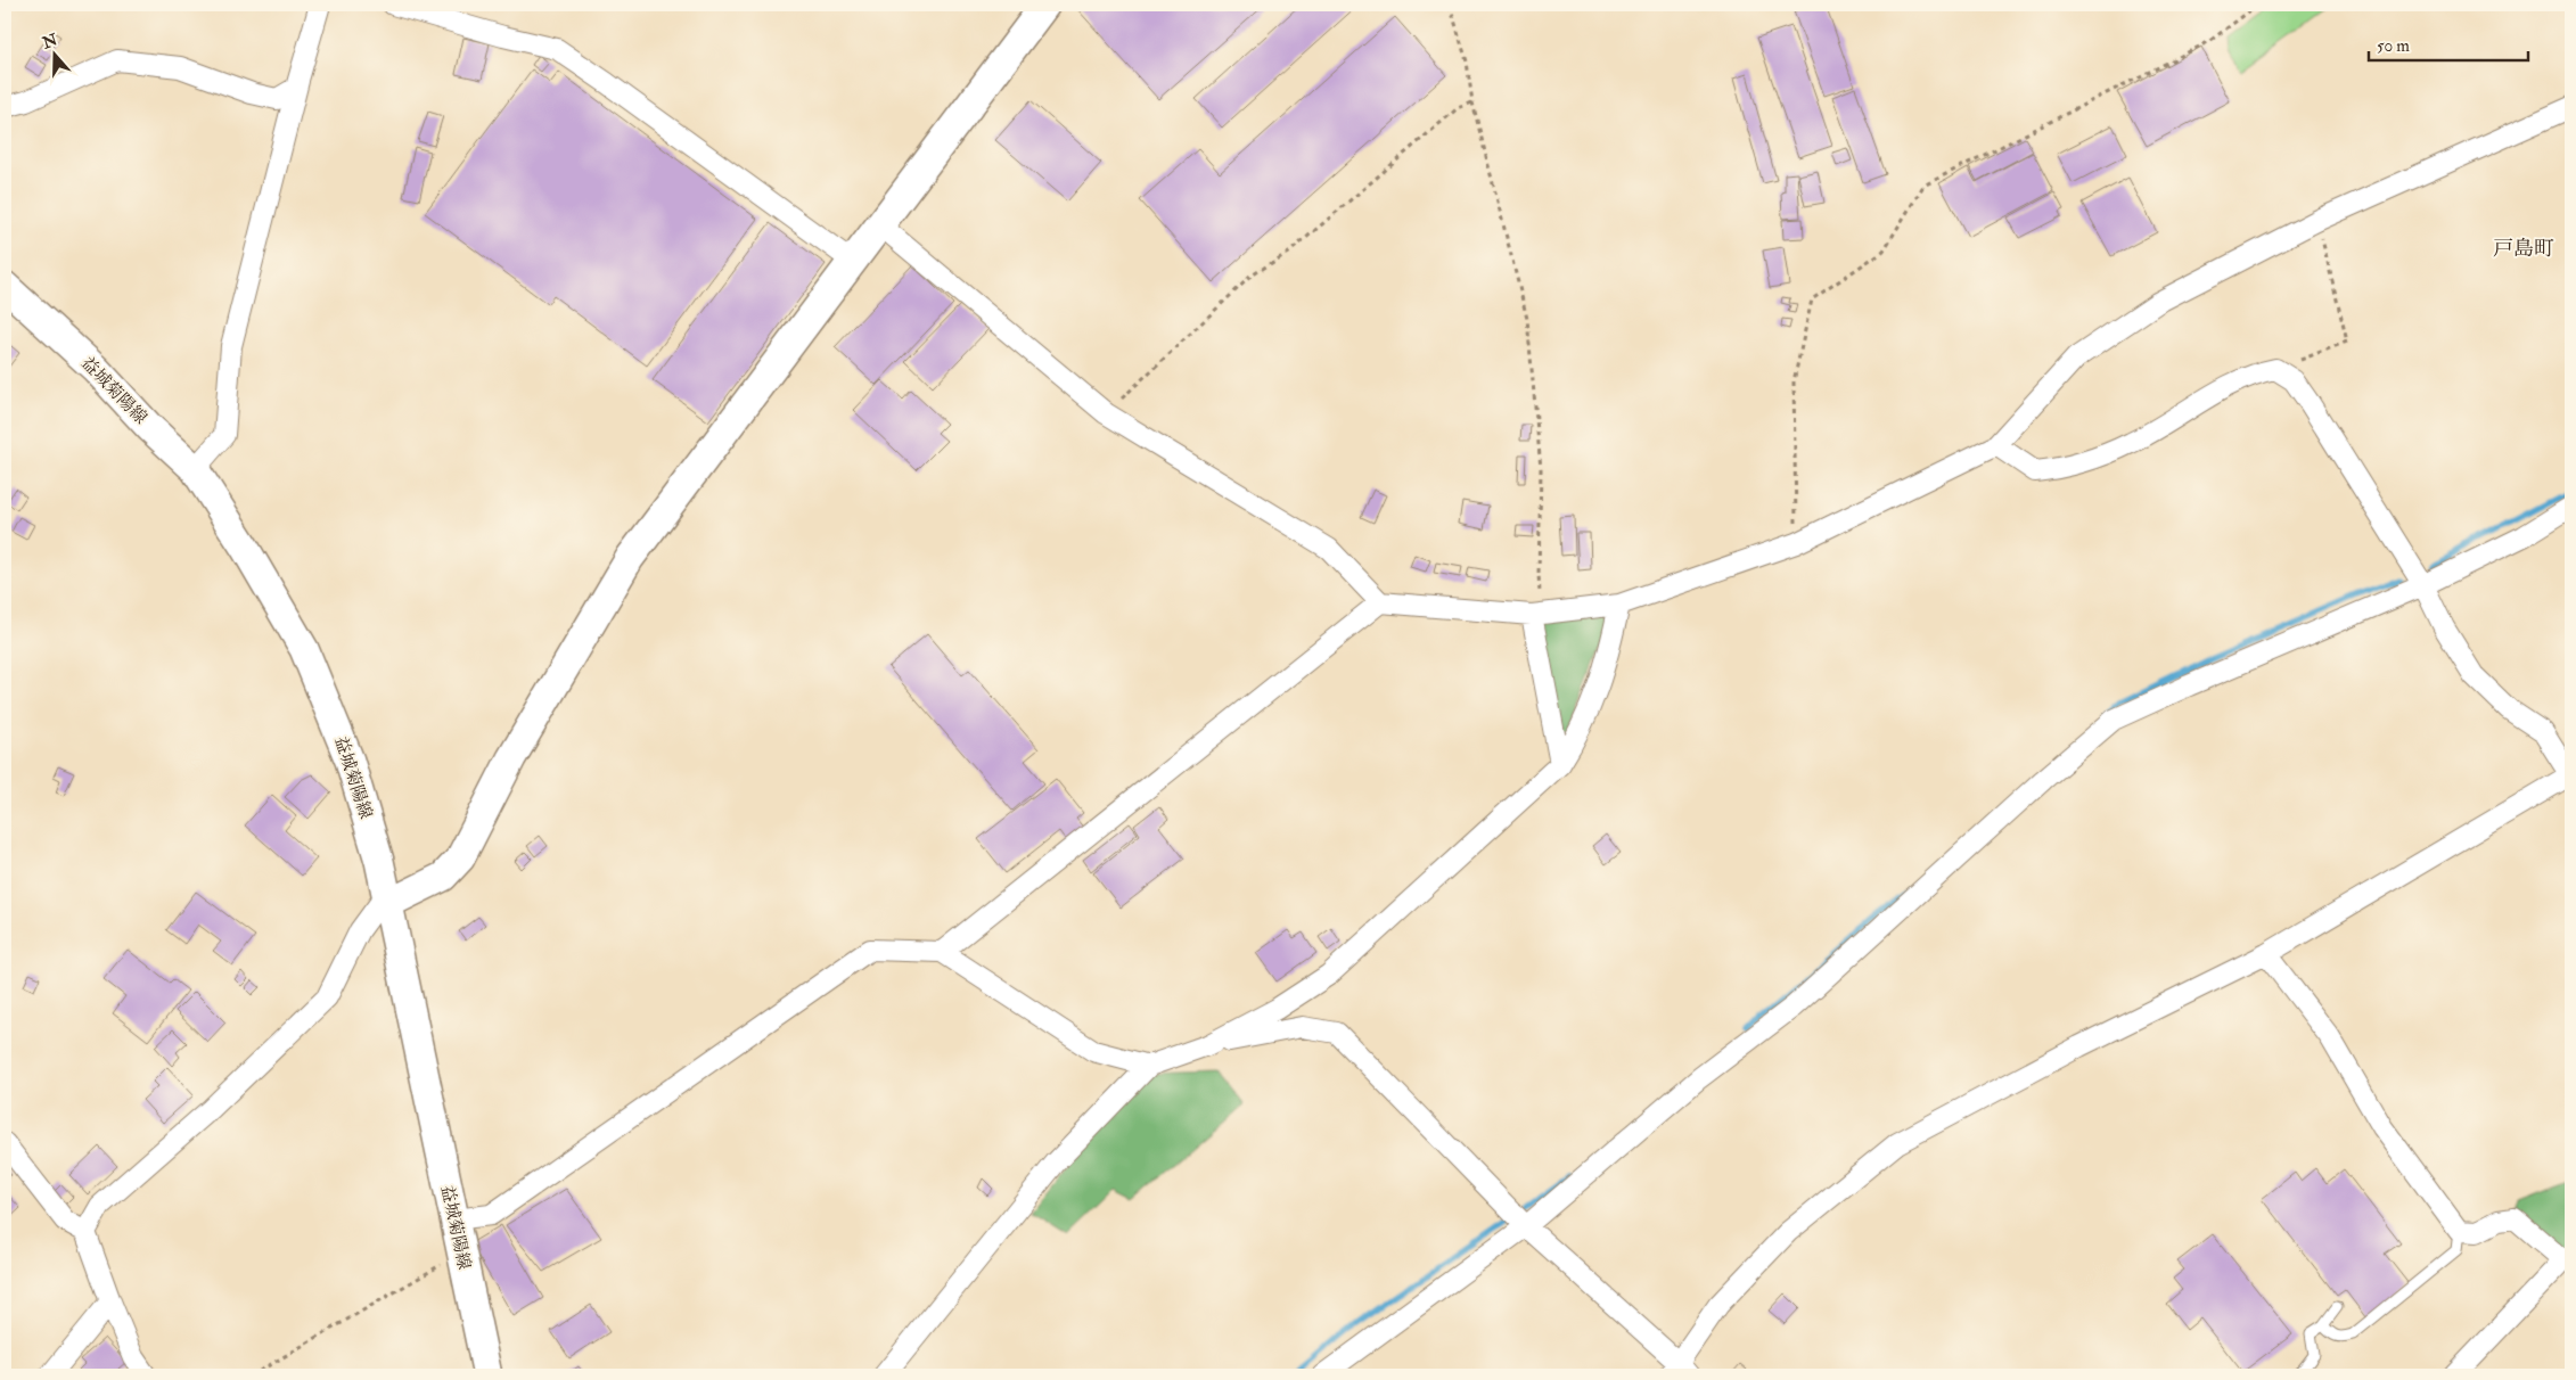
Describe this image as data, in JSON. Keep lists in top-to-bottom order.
{
  "streets": {
    "main road": ["益城菊陽線"]
  },
  "districts": ["戸島町"],
  "scale_bar": "50 m",
  "north": "top"
}
